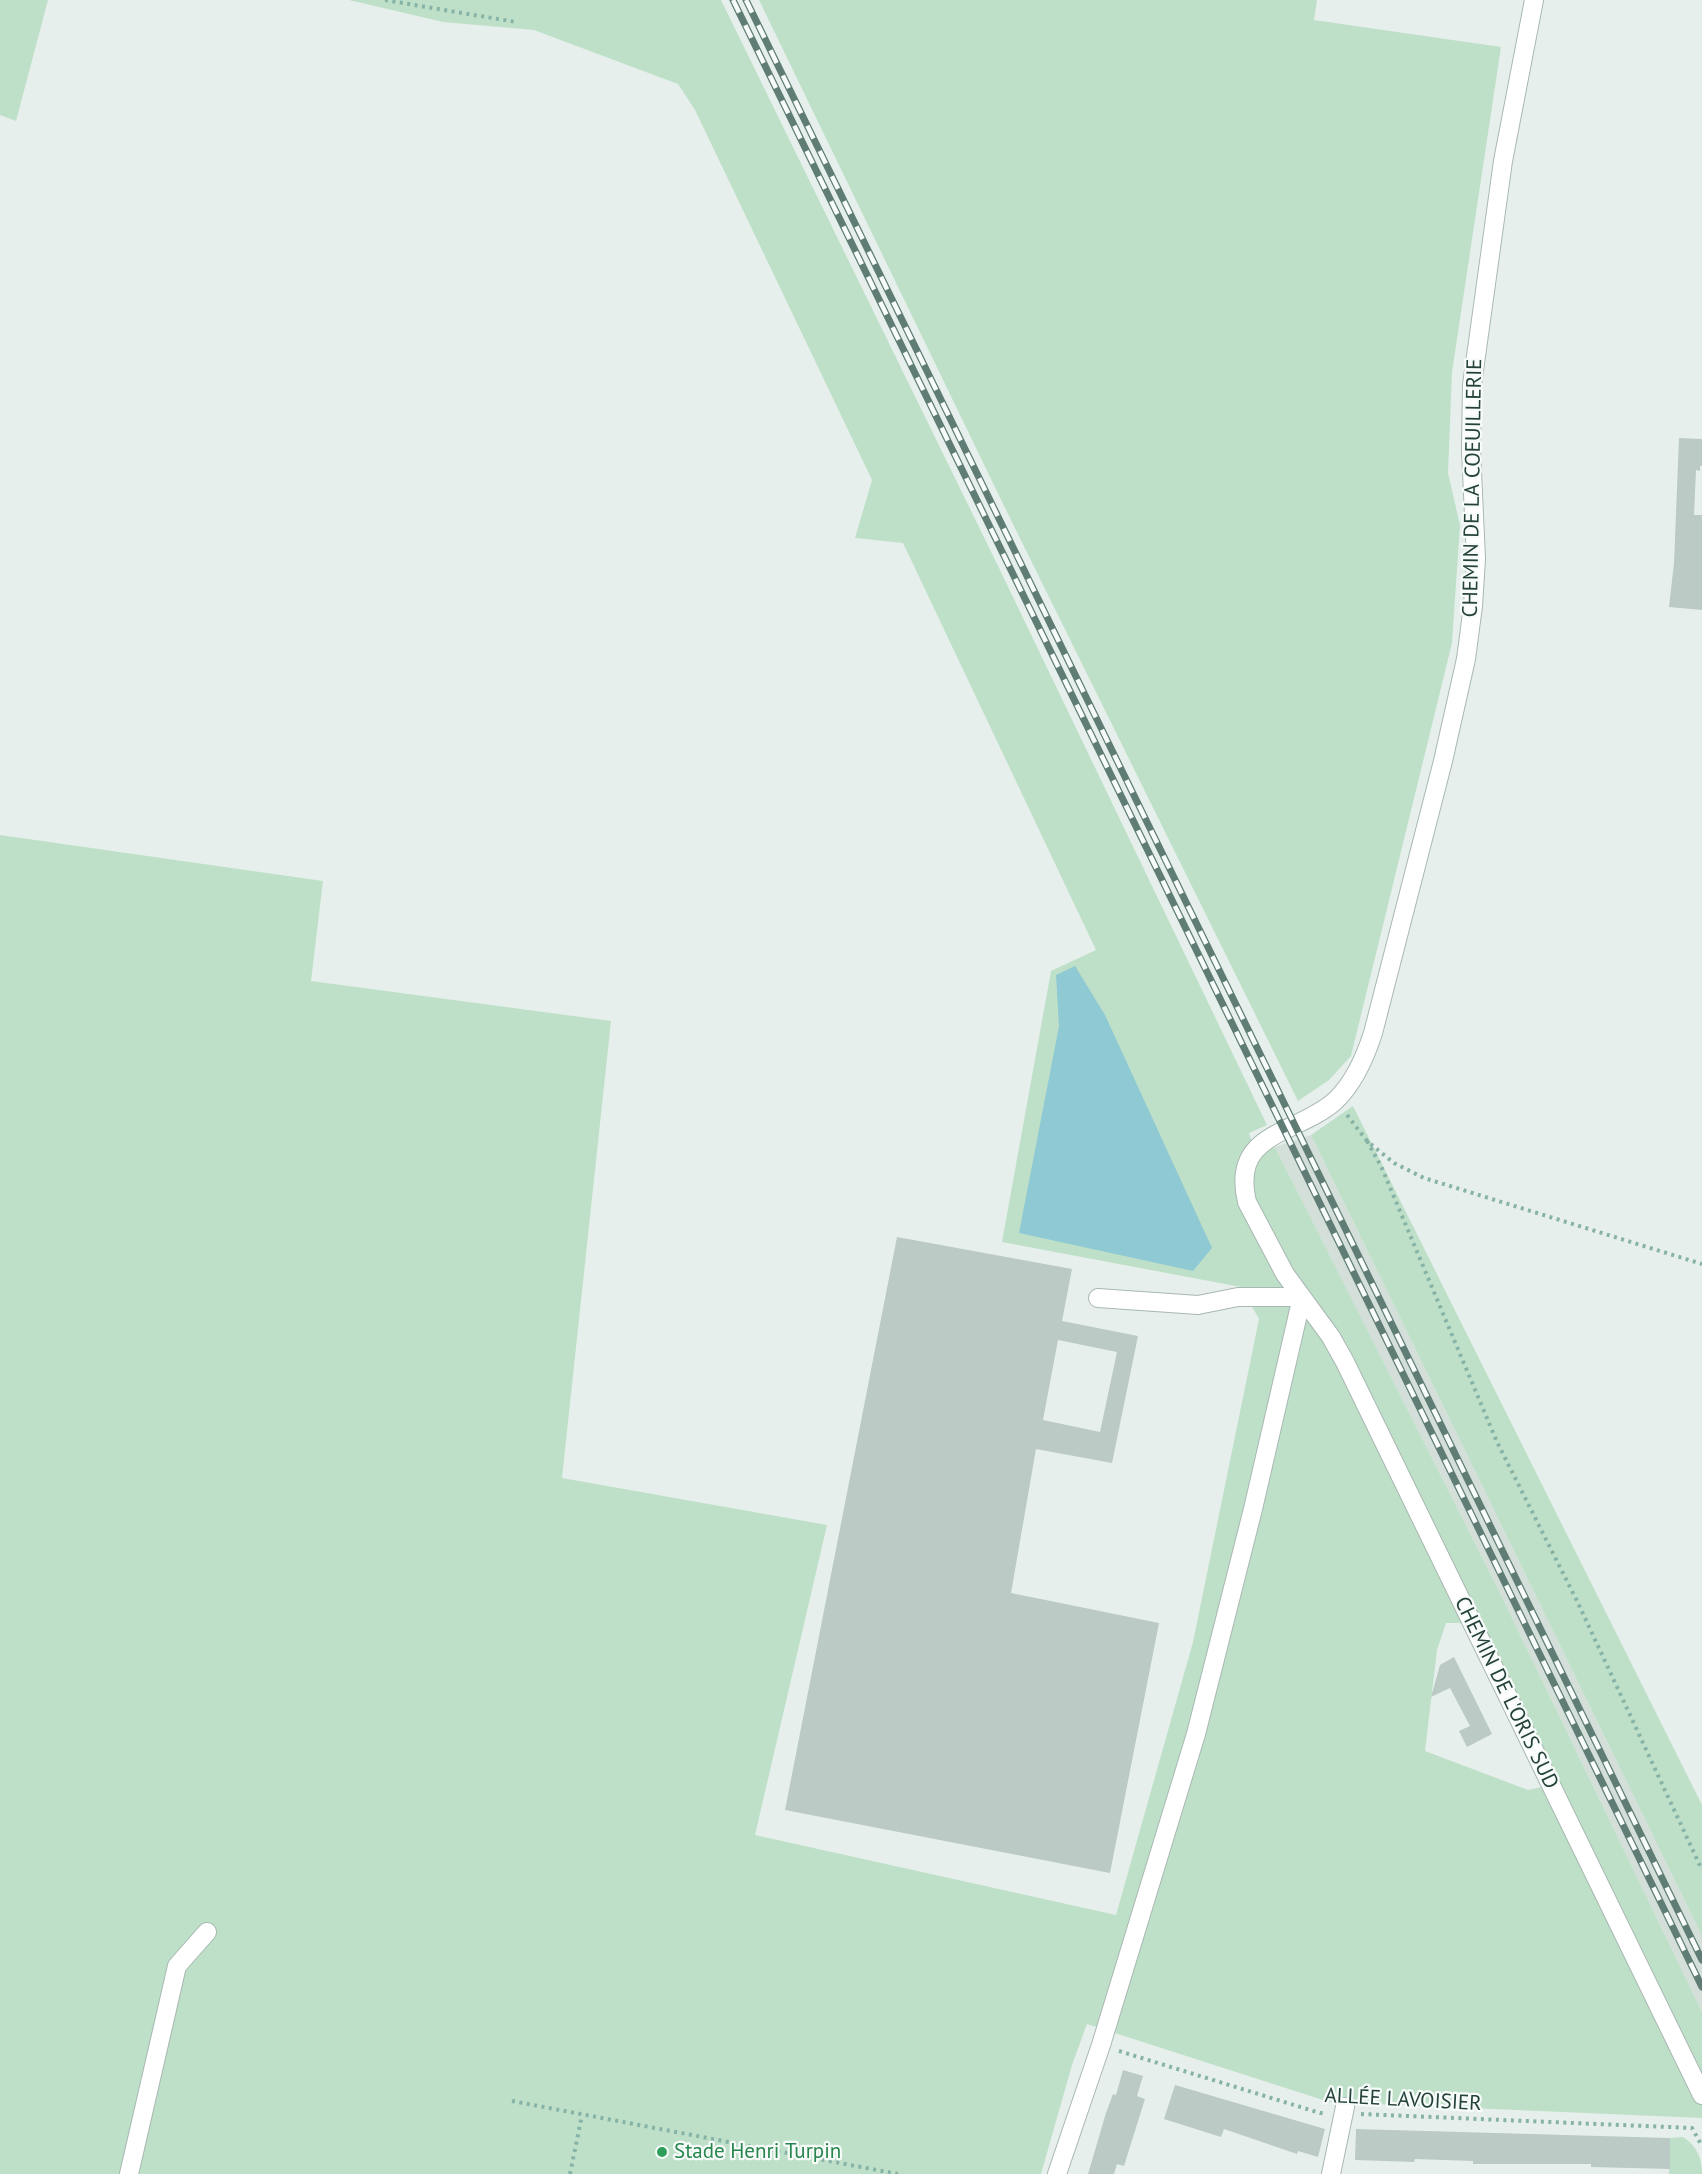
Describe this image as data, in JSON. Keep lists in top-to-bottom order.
{
  "streets": {
    "street": ["CHEMIN DE LA COEUILLERIE", "CHEMIN DE L'ORIS SUD"],
    "path": ["ALLÉE LAVOISIER"]
  },
  "crossings": [
    ["CHEMIN DE LA COEUILLERIE", "CHEMIN DE L'ORIS SUD"]
  ],
  "places": ["Stade Henri Turpin"]
}
